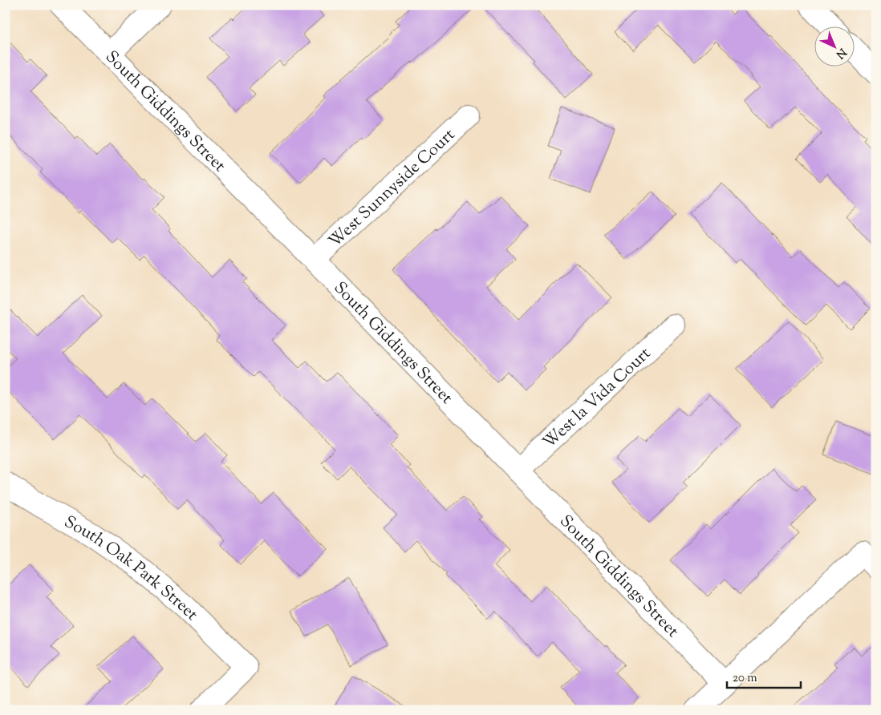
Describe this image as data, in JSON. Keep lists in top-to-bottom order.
{
  "streets": {
    "street": [
      "South Giddings Street",
      "West Sunnyside Court",
      "West la Vida Court",
      "South Oak Park Street"
    ]
  },
  "crossings": [
    ["South Giddings Street", "West Sunnyside Court"],
    ["South Giddings Street", "West la Vida Court"]
  ],
  "scale_bar": "20 m",
  "north": "bottom right"
}
